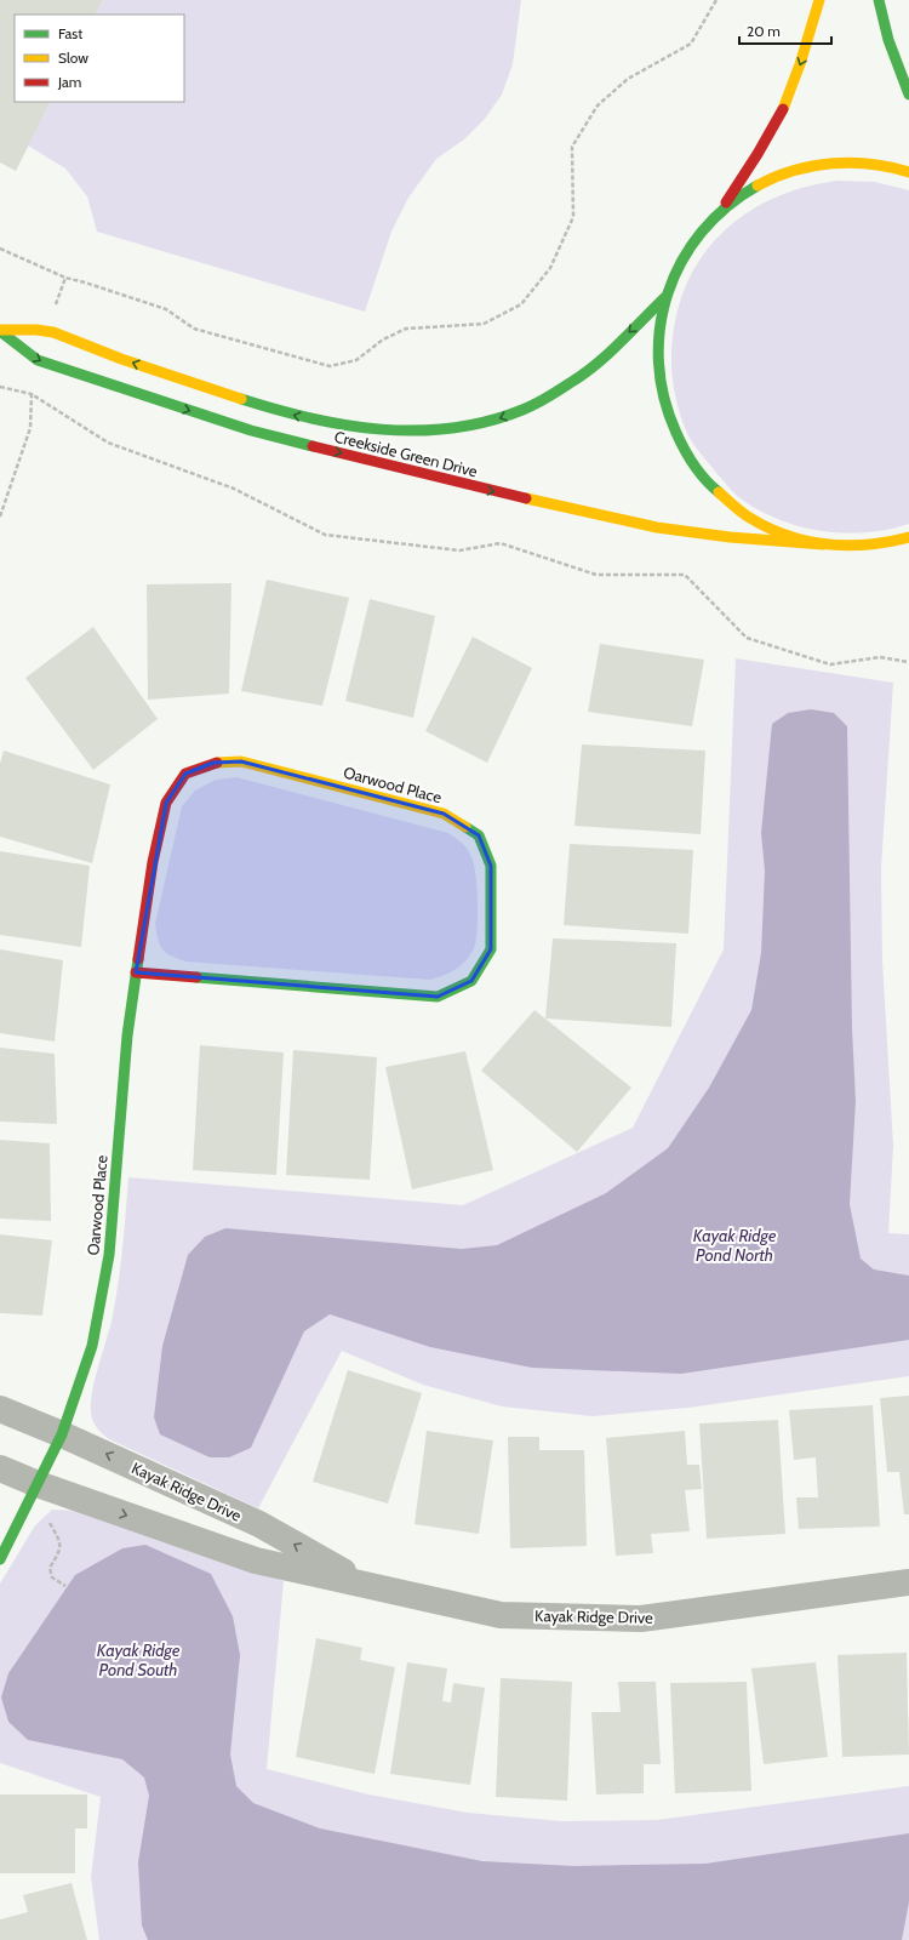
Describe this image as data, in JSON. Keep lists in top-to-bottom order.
{
  "streets": {
    "main road": ["Creekside Green Drive", "Oarwood Place"],
    "street": ["Kayak Ridge Drive"]
  },
  "crossings": [
    ["Oarwood Place", "Kayak Ridge Drive"]
  ],
  "water": ["Kayak Ridge Pond North", "Kayak Ridge Pond South"],
  "legend": ["Fast", "Slow", "Jam"],
  "scale_bar": "20 m"
}
